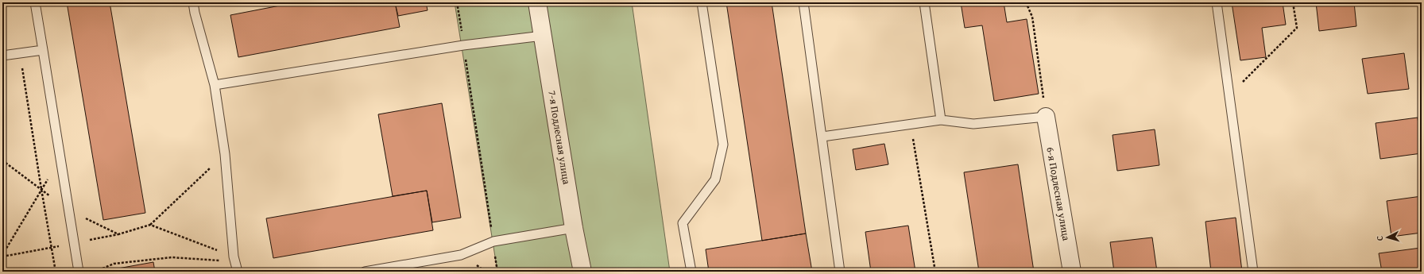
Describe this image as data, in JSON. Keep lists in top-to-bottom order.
{
  "streets": {
    "street": ["7-я Подлесная улица", "6-я Подлесная улица"]
  },
  "north": "left"
}
